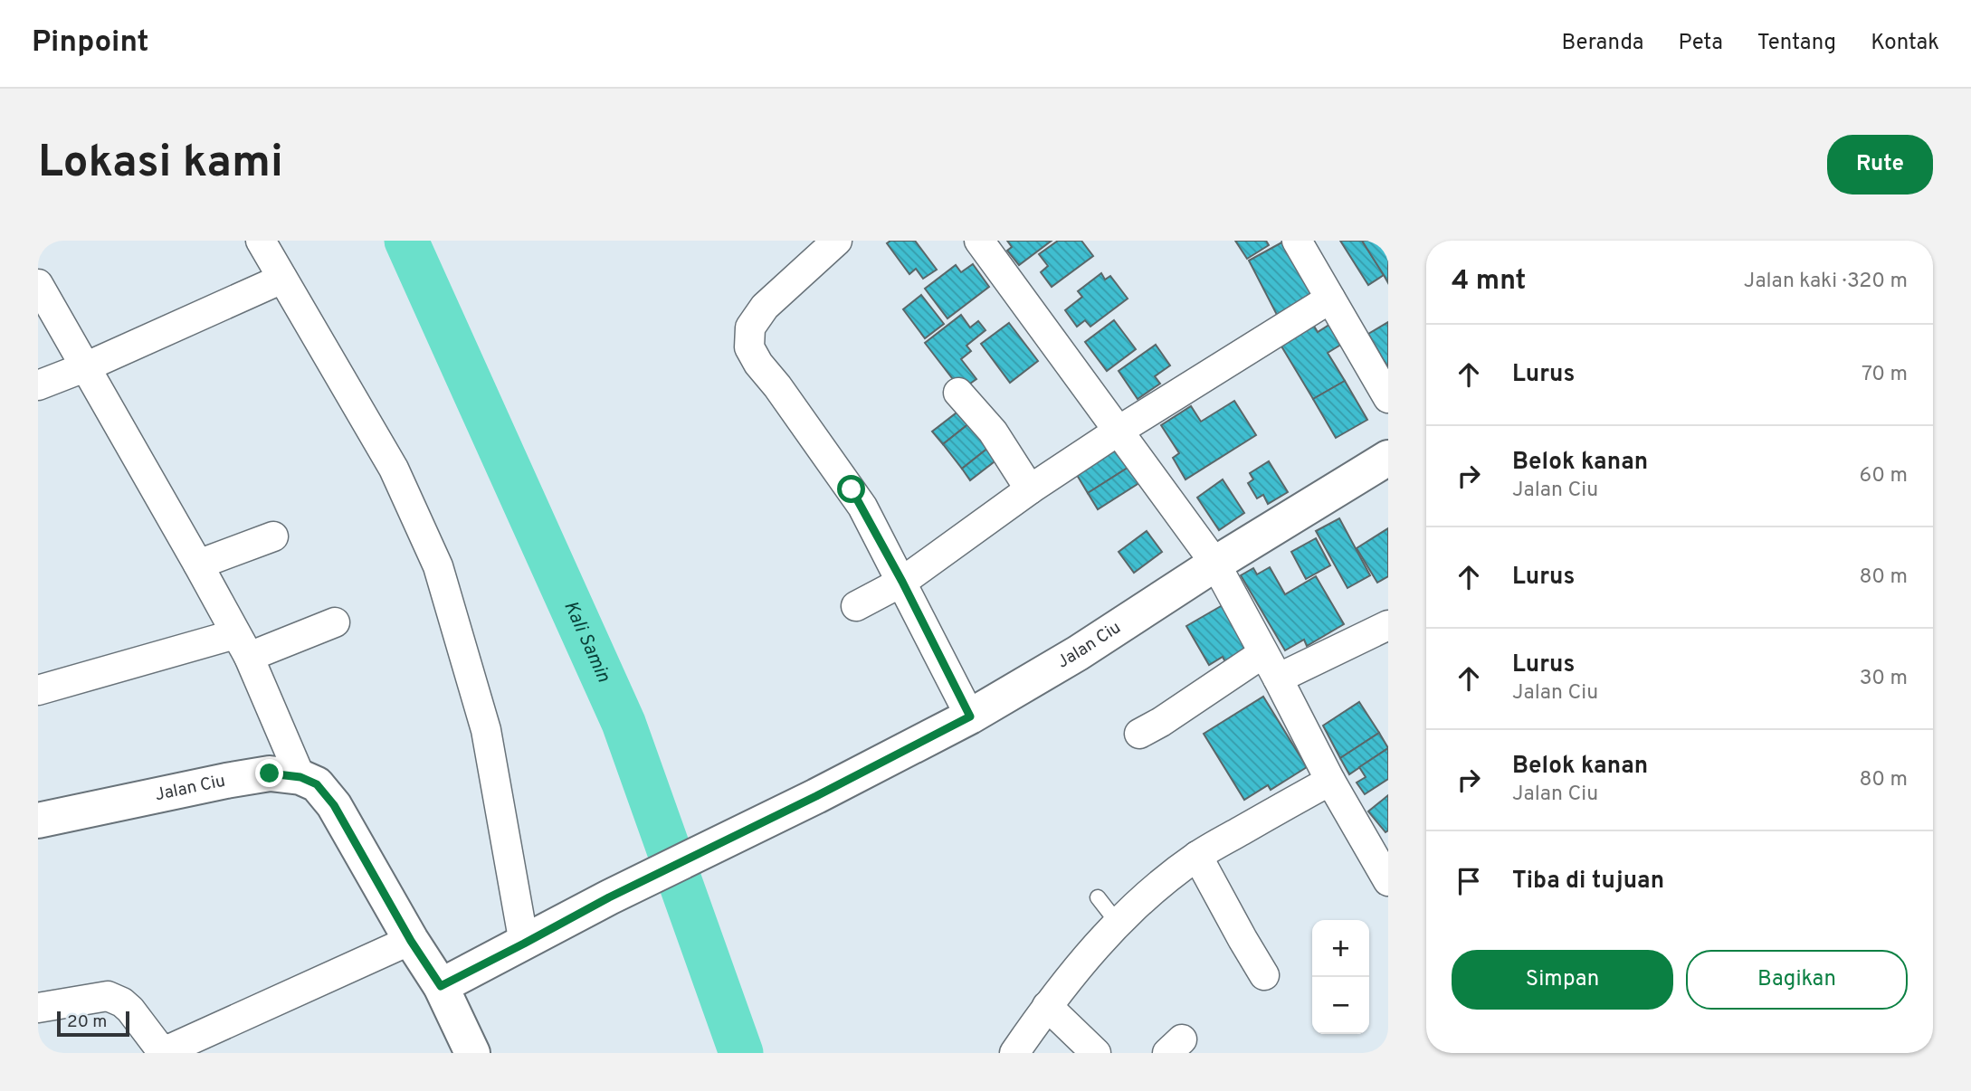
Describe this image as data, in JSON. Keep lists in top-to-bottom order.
{
  "streets": {
    "street": ["Jalan Ciu"]
  },
  "water": ["Kali Samin"],
  "scale_bar": "20 m",
  "page": {
    "header": "Pinpoint",
    "nav": [
      "Beranda",
      "Peta",
      "Tentang",
      "Kontak"
    ],
    "buttons": [
      "Rute",
      ["Simpan", "Bagikan"]
    ],
    "title": "Lokasi kami",
    "heading": ["4 mnt", "Jalan kaki · 320 m"],
    "list": [
      ["Lurus", "70 m"],
      ["Belok kanan", "Jalan Ciu", "60 m"],
      ["Lurus", "80 m"],
      ["Lurus", "Jalan Ciu", "30 m"],
      ["Belok kanan", "Jalan Ciu", "80 m"],
      "Tiba di tujuan"
    ],
    "map_buttons": ["+", "−"],
    "scale": "20 m"
  }
}
